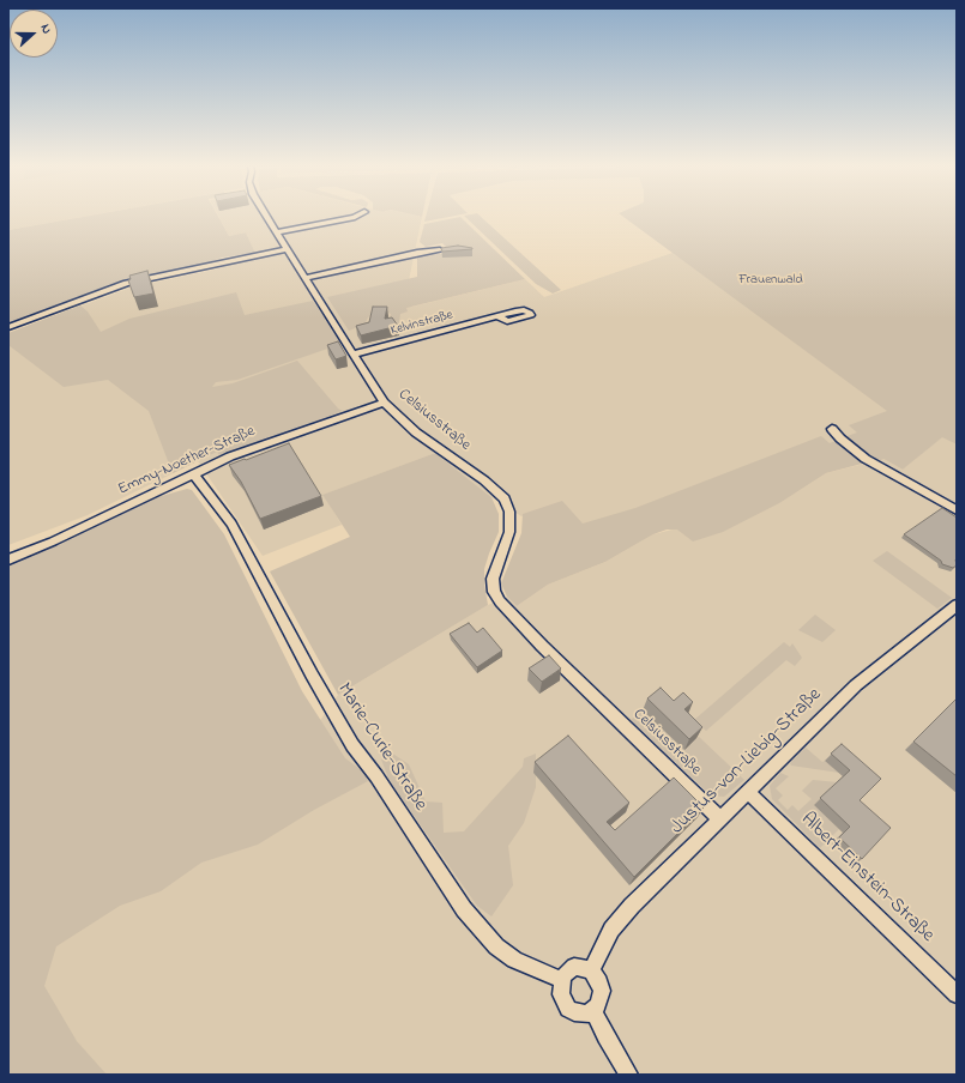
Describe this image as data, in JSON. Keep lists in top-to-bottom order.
{
  "streets": {
    "street": [
      "Kelvinstraße",
      "Celsiusstraße",
      "Emmy-Noether-Straße",
      "Marie-Curie-Straße",
      "Justus-von-Liebig-Straße",
      "Albert-Einstein-Straße"
    ]
  },
  "crossings": [
    ["Kelvinstraße", "Celsiusstraße"],
    ["Celsiusstraße", "Emmy-Noether-Straße"],
    ["Celsiusstraße", "Justus-von-Liebig-Straße"],
    ["Emmy-Noether-Straße", "Marie-Curie-Straße"],
    ["Marie-Curie-Straße", "Justus-von-Liebig-Straße"],
    ["Justus-von-Liebig-Straße", "Albert-Einstein-Straße"]
  ],
  "parks": ["Frauenwald"],
  "north": "right"
}
